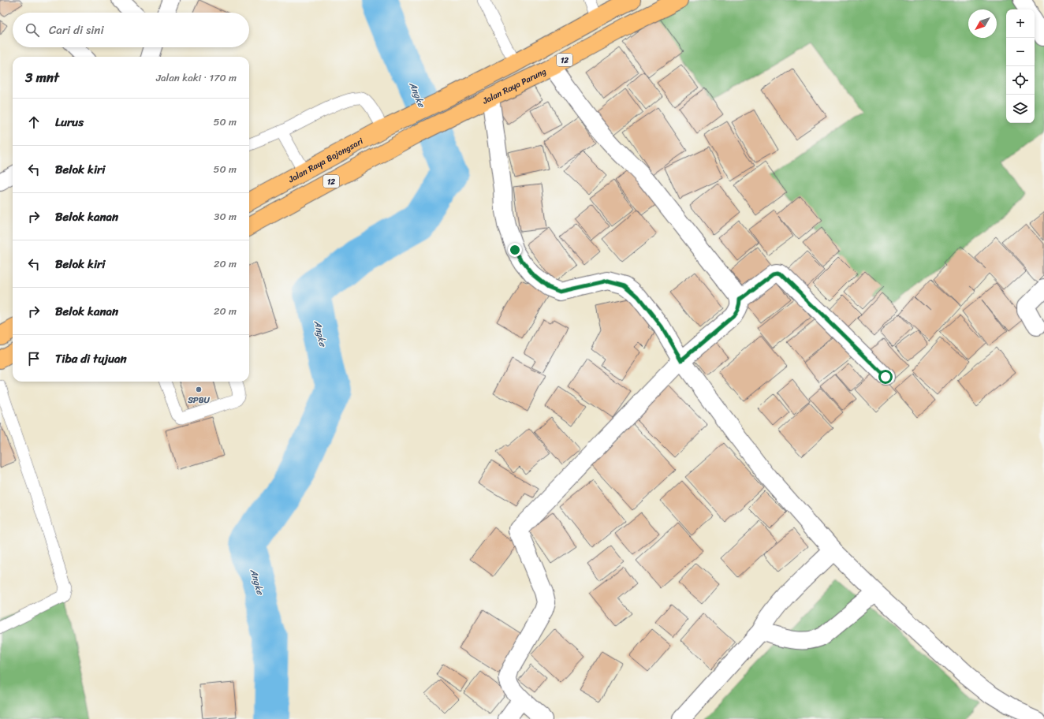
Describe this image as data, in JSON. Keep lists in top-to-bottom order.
{
  "streets": {
    "highway": ["12", "Jalan Raya Parung", "Jalan Raya Bojongsari"]
  },
  "crossings": [
    ["12", "Jalan Raya Bojongsari"]
  ],
  "water": ["Angke"],
  "places": ["SPBU"],
  "north": "bottom left",
  "page": {
    "map_buttons": ["+", "−"],
    "search": "Cari di sini",
    "heading": ["3 mnt", "Jalan kaki · 170 m"],
    "list": [
      ["Lurus", "50 m"],
      ["Belok kiri", "50 m"],
      ["Belok kanan", "30 m"],
      ["Belok kiri", "20 m"],
      ["Belok kanan", "20 m"],
      "Tiba di tujuan"
    ]
  }
}
